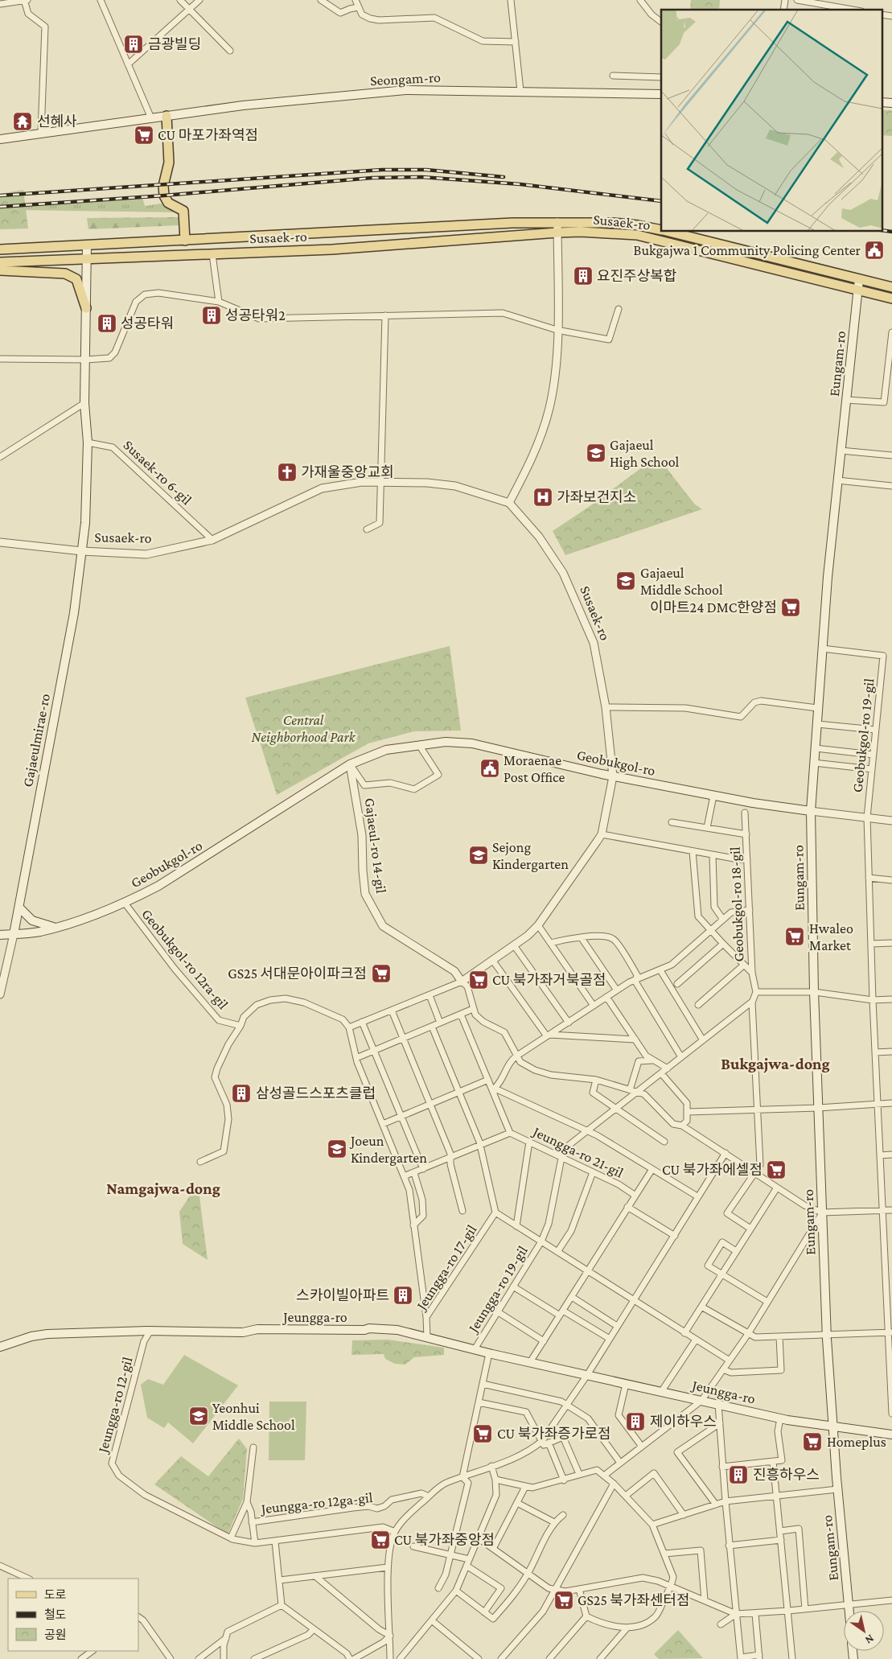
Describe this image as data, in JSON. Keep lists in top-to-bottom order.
{
  "streets": {
    "main road": [
      "Seongam-ro",
      "Susaek-ro",
      "Eungam-ro",
      "Gajaeulmirae-ro",
      "Geobukgol-ro",
      "Jeungga-ro"
    ],
    "street": [
      "Susaek-ro 6-gil",
      "Geobukgol-ro 19-gil",
      "Gajaeul-ro 14-gil",
      "Geobukgol-ro 18-gil",
      "Geobukgol-ro 12ra-gil",
      "Jeungga-ro 21-gil",
      "Jeungga-ro 17-gil",
      "Jeungga-ro 19-gil",
      "Jeungga-ro 12-gil",
      "Jeungga-ro 12ga-gil"
    ]
  },
  "crossings": [
    ["Susaek-ro", "Eungam-ro"],
    ["Susaek-ro", "Susaek-ro 6-gil"],
    ["Susaek-ro", "Gajaeulmirae-ro"],
    ["Susaek-ro", "Geobukgol-ro"],
    ["Eungam-ro", "Geobukgol-ro 19-gil"],
    ["Eungam-ro", "Geobukgol-ro"],
    ["Eungam-ro", "Jeungga-ro"],
    ["Susaek-ro 6-gil", "Gajaeulmirae-ro"],
    ["Geobukgol-ro 19-gil", "Geobukgol-ro"],
    ["Gajaeulmirae-ro", "Geobukgol-ro"],
    ["Geobukgol-ro", "Gajaeul-ro 14-gil"],
    ["Geobukgol-ro", "Geobukgol-ro 12ra-gil"],
    ["Jeungga-ro 17-gil", "Jeungga-ro"],
    ["Jeungga-ro 19-gil", "Jeungga-ro"],
    ["Jeungga-ro", "Jeungga-ro 12-gil"],
    ["Jeungga-ro 12-gil", "Jeungga-ro 12ga-gil"]
  ],
  "districts": ["Bukgajwa-dong", "Namgajwa-dong"],
  "parks": ["Central Neighborhood Park"],
  "places": {
    "building": [
      "금광빌딩",
      "요진주상복합",
      "성공타워2",
      "성공타워",
      "삼성골드스포츠클럽",
      "스카이빌아파트",
      "제이하우스",
      "진흥하우스"
    ],
    "temple": ["선혜사"],
    "supermarket": [
      "CU 마포가좌역점",
      "이마트24 DMC한양점",
      "Hwaleo Market",
      "GS25 서대문아이파크점",
      "CU 북가좌거북골점",
      "CU 북가좌에셀점",
      "CU 북가좌증가로점",
      "Homeplus",
      "CU 북가좌중앙점",
      "GS25 북가좌센터점"
    ],
    "public building": ["Bukgajwa 1 Community Policing Center", "Moraenae Post Office"],
    "school or university": [
      "Gajaeul High School",
      "Gajaeul Middle School",
      "Sejong Kindergarten",
      "Joeun Kindergarten",
      "Yeonhui Middle School"
    ],
    "church": ["가재울중앙교회"],
    "hospital": ["가좌보건지소"]
  },
  "legend": ["도로", "철도", "공원"],
  "north": "bottom right"
}
